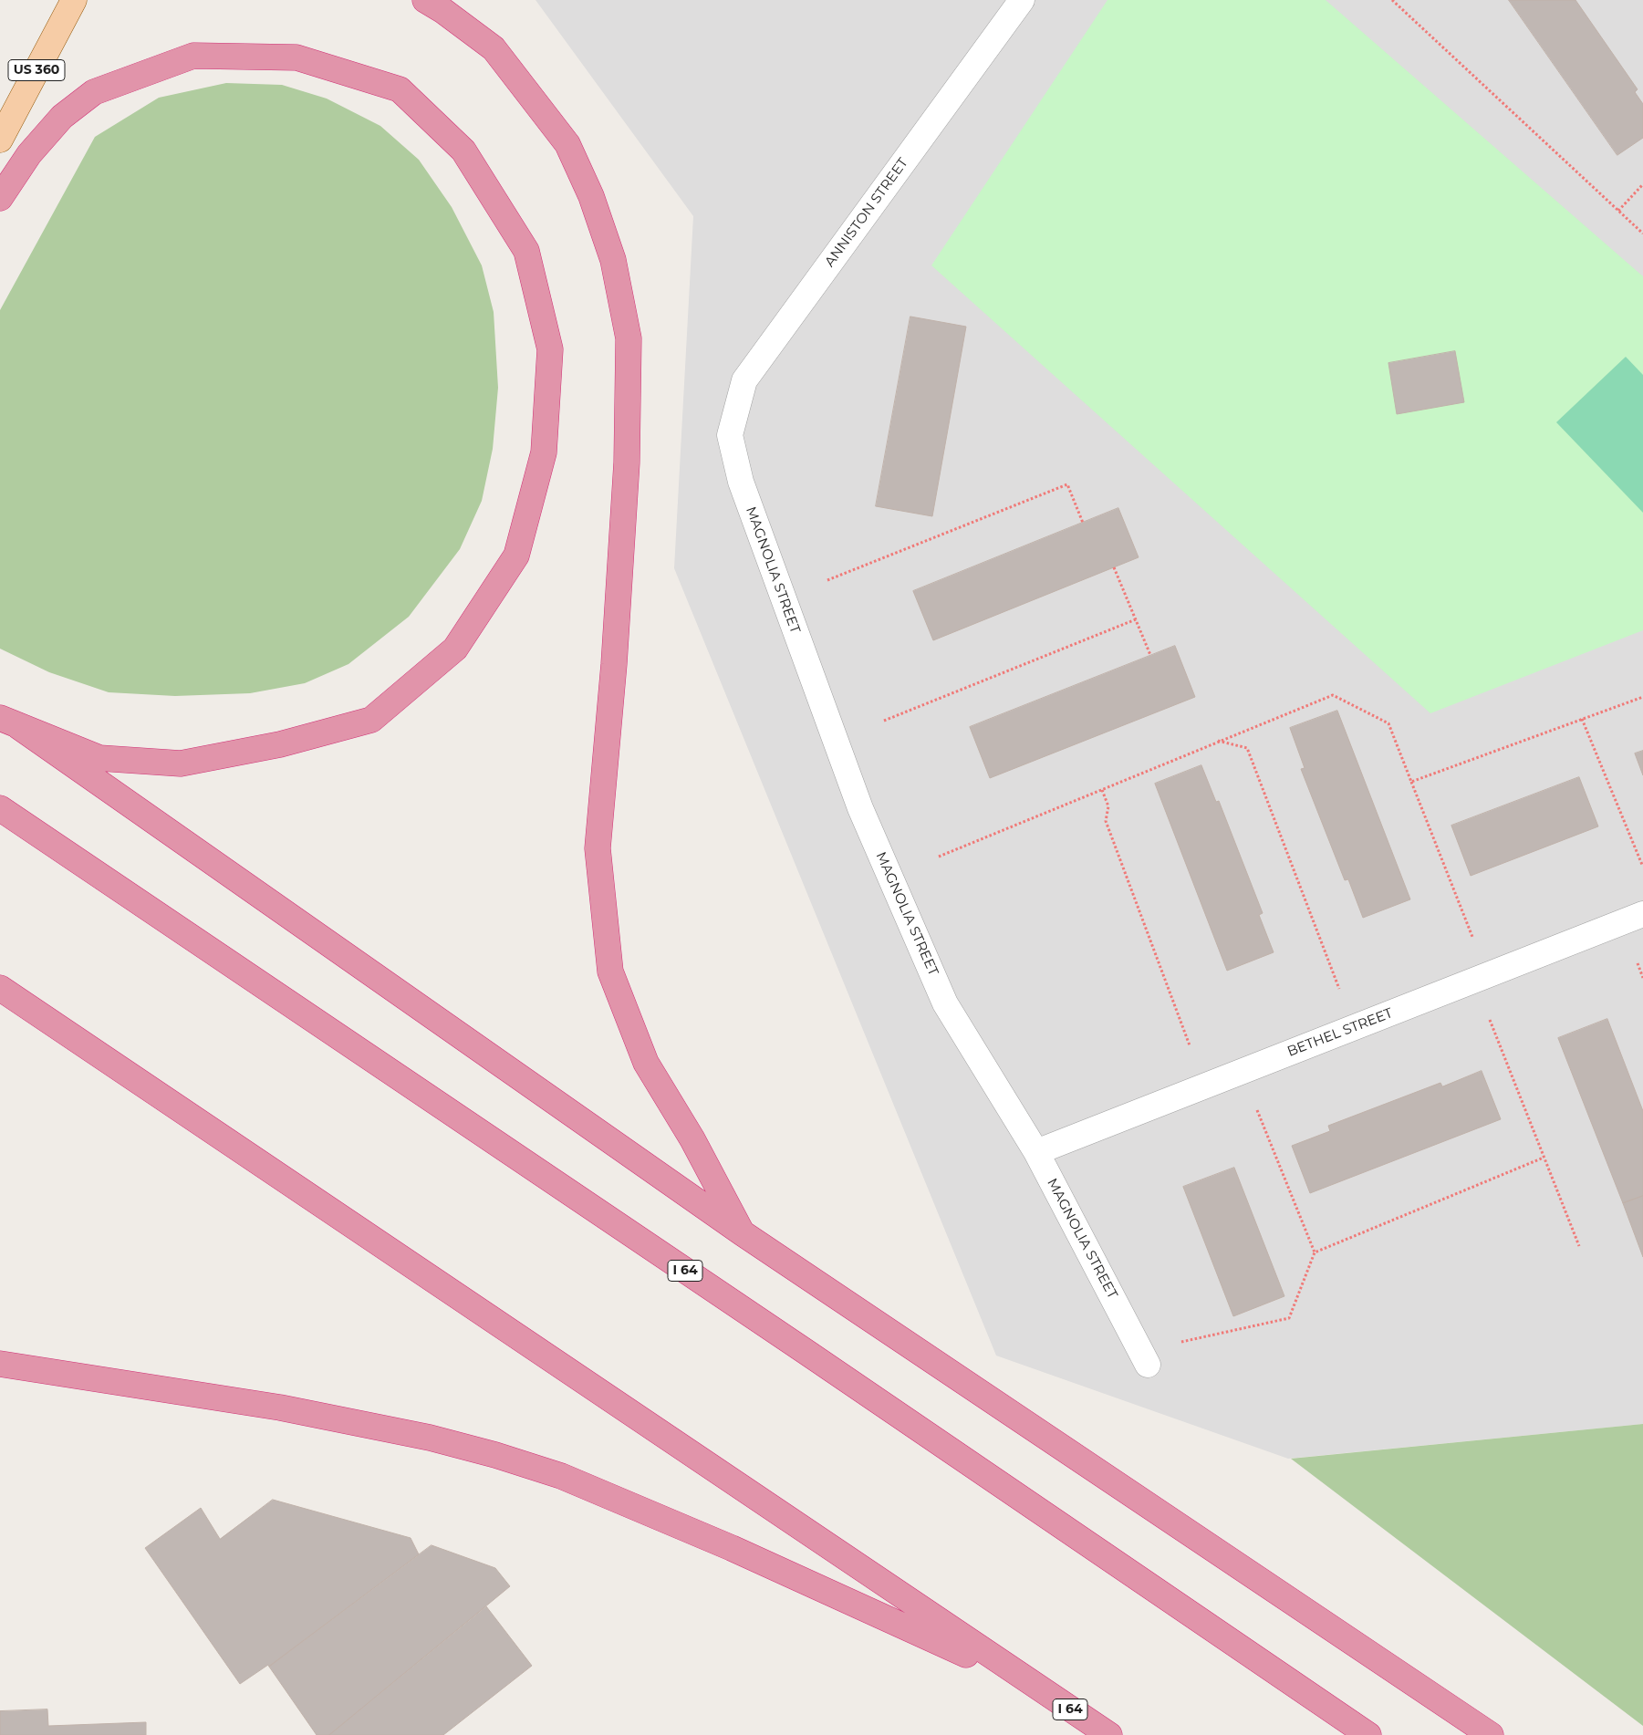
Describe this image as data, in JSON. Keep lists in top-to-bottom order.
{
  "streets": {
    "highway": ["I 64"],
    "main road": ["US 360"],
    "street": ["ANNISTON STREET", "MAGNOLIA STREET", "BETHEL STREET"]
  },
  "crossings": [
    ["ANNISTON STREET", "MAGNOLIA STREET"],
    ["MAGNOLIA STREET", "BETHEL STREET"]
  ]
}
